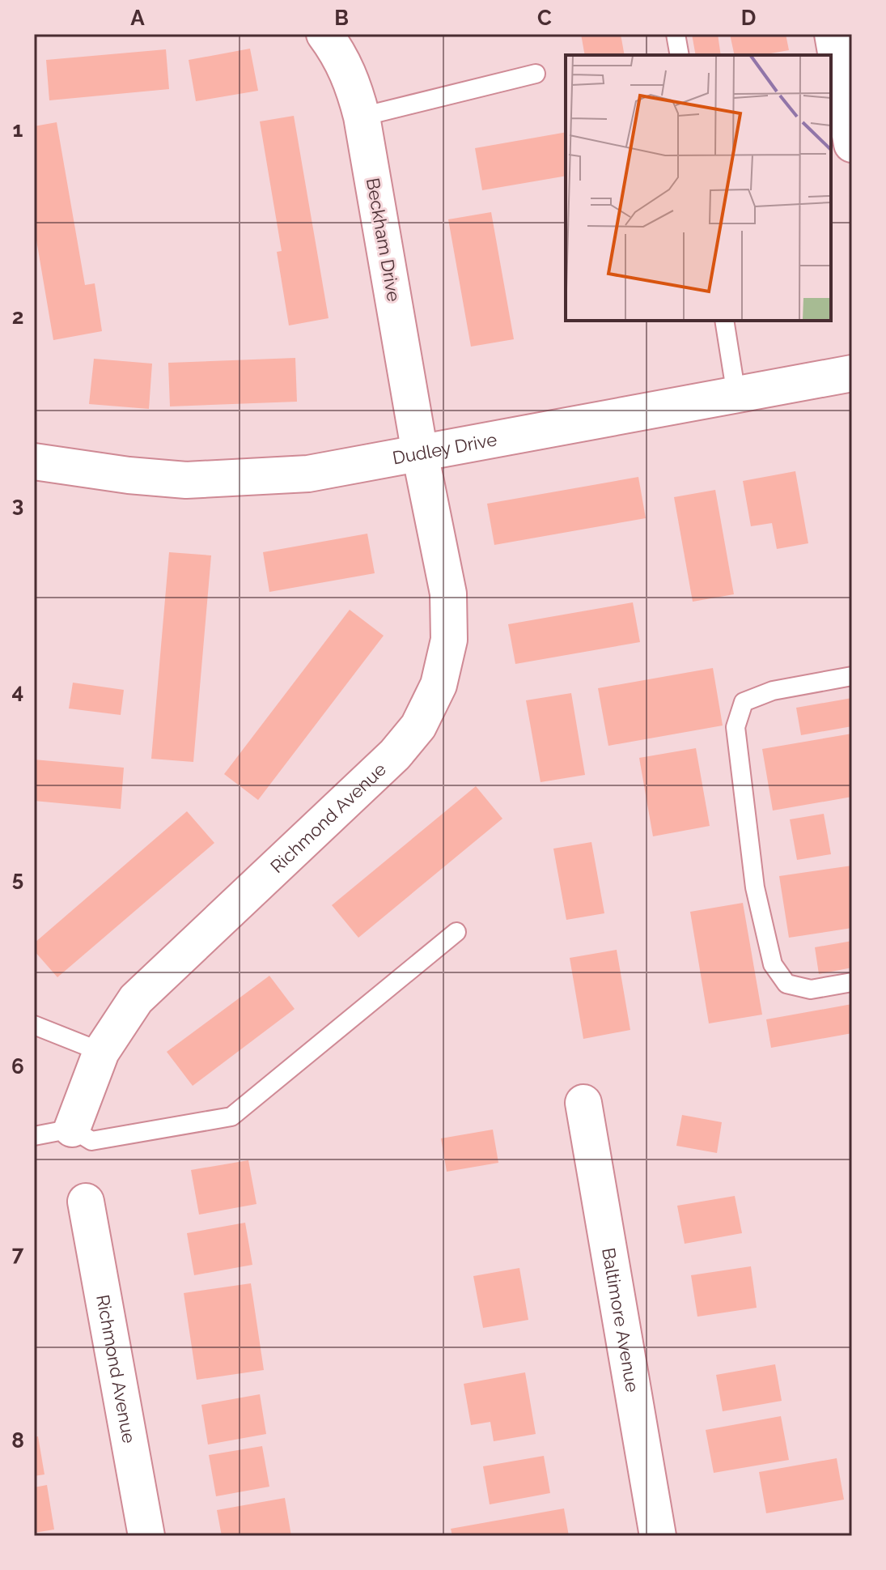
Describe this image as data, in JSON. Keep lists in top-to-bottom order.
{
  "streets": {
    "street": [
      "Beckham Drive",
      "Dudley Drive",
      "Richmond Avenue",
      "Baltimore Avenue"
    ]
  },
  "crossings": [
    ["Beckham Drive", "Dudley Drive"],
    ["Beckham Drive", "Richmond Avenue"],
    ["Dudley Drive", "Richmond Avenue"]
  ],
  "grid": {
    "columns": [
      "A",
      "B",
      "C",
      "D"
    ],
    "rows": [
      "1",
      "2",
      "3",
      "4",
      "5",
      "6",
      "7",
      "8"
    ]
  }
}
